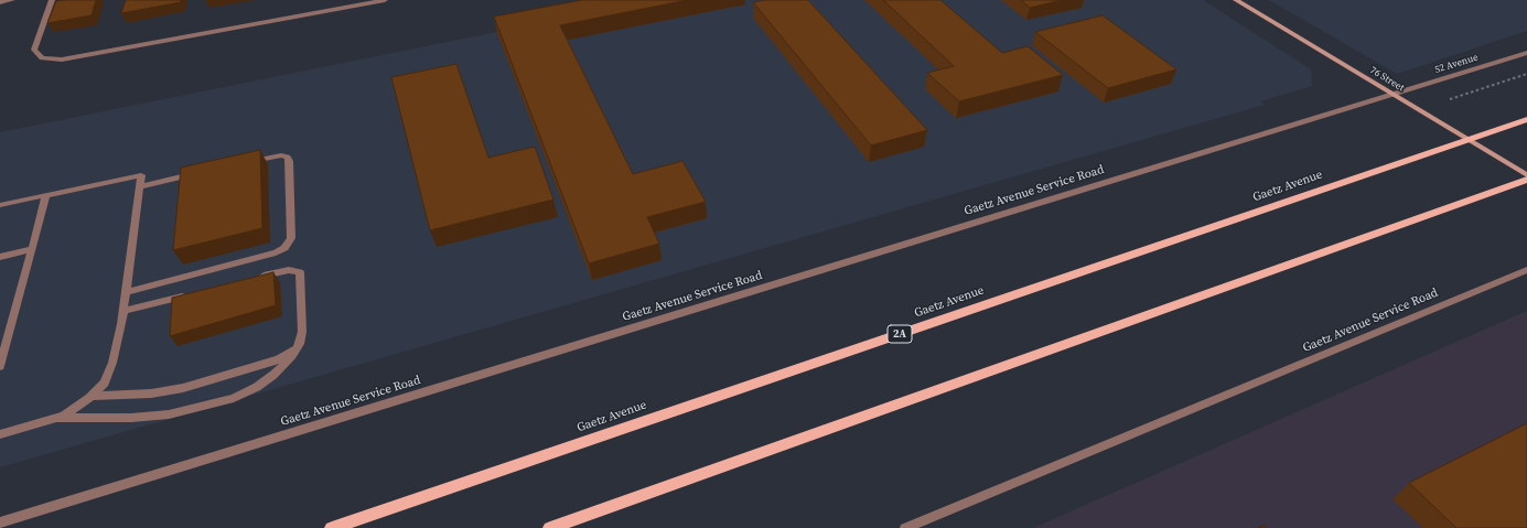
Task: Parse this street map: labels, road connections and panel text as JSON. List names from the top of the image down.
{
  "streets": {
    "main road": ["Gaetz Avenue", "2A"],
    "street": ["52 Avenue", "76 Street", "Gaetz Avenue Service Road"]
  },
  "crossings": [
    ["52 Avenue", "76 Street"],
    ["52 Avenue", "Gaetz Avenue Service Road"],
    ["76 Street", "Gaetz Avenue"],
    ["76 Street", "Gaetz Avenue Service Road"]
  ]
}
